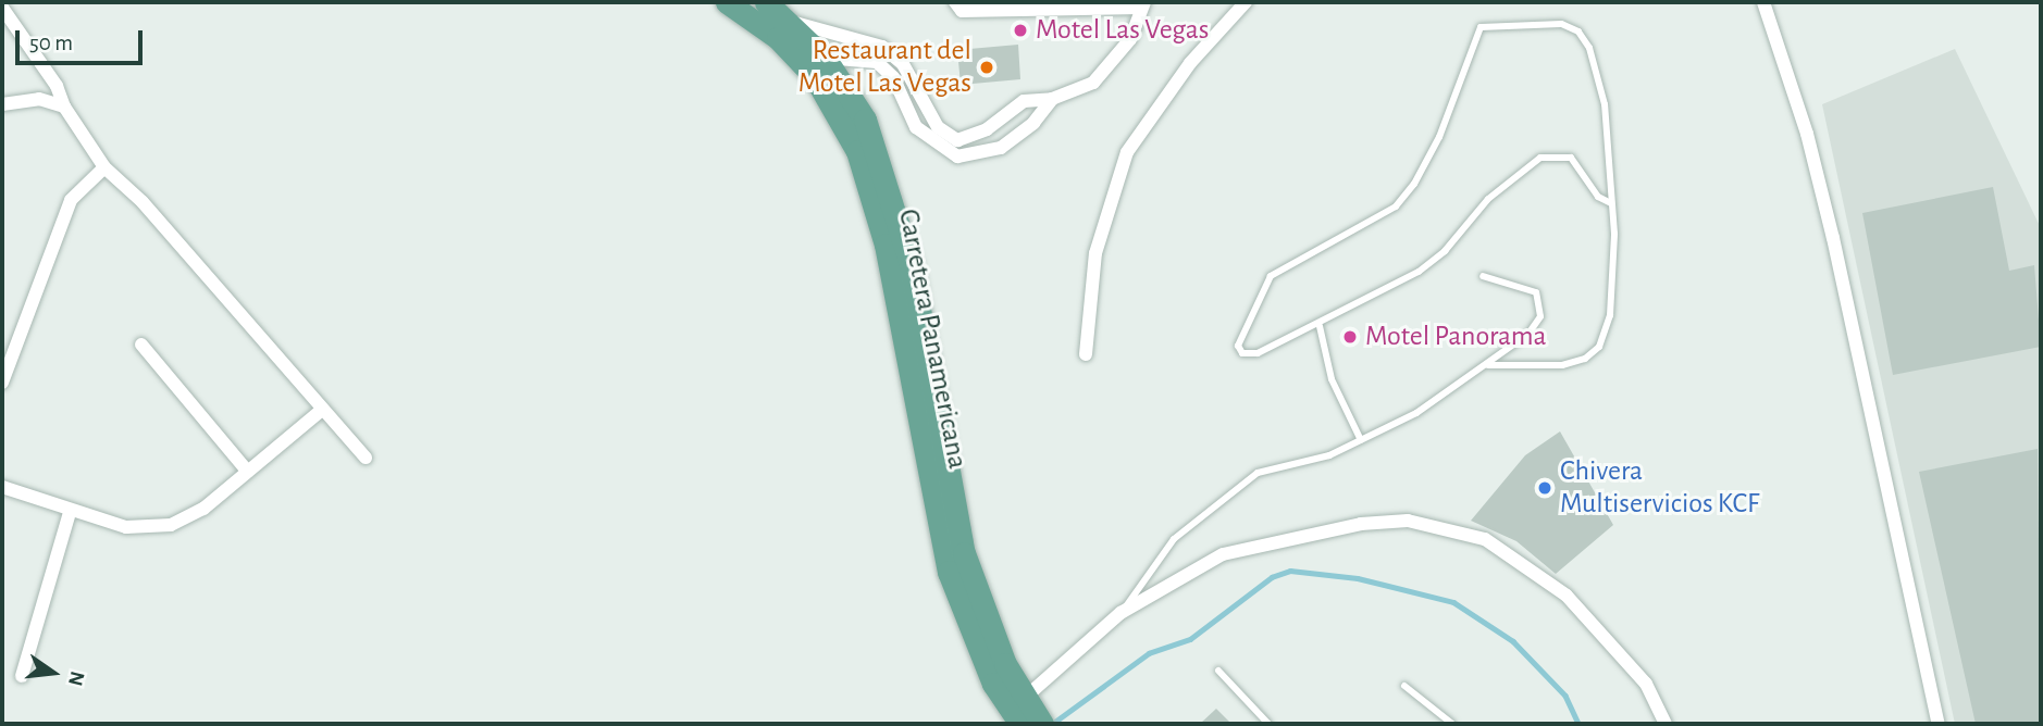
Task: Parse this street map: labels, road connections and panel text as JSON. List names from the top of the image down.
{
  "streets": {
    "main road": ["Carretera Panamericana"]
  },
  "places": [
    "Motel Las Vegas",
    "Restaurant del Motel Las Vegas",
    "Motel Panorama",
    "Chivera Multiservicios KCF"
  ],
  "scale_bar": "50 m",
  "north": "right"
}
